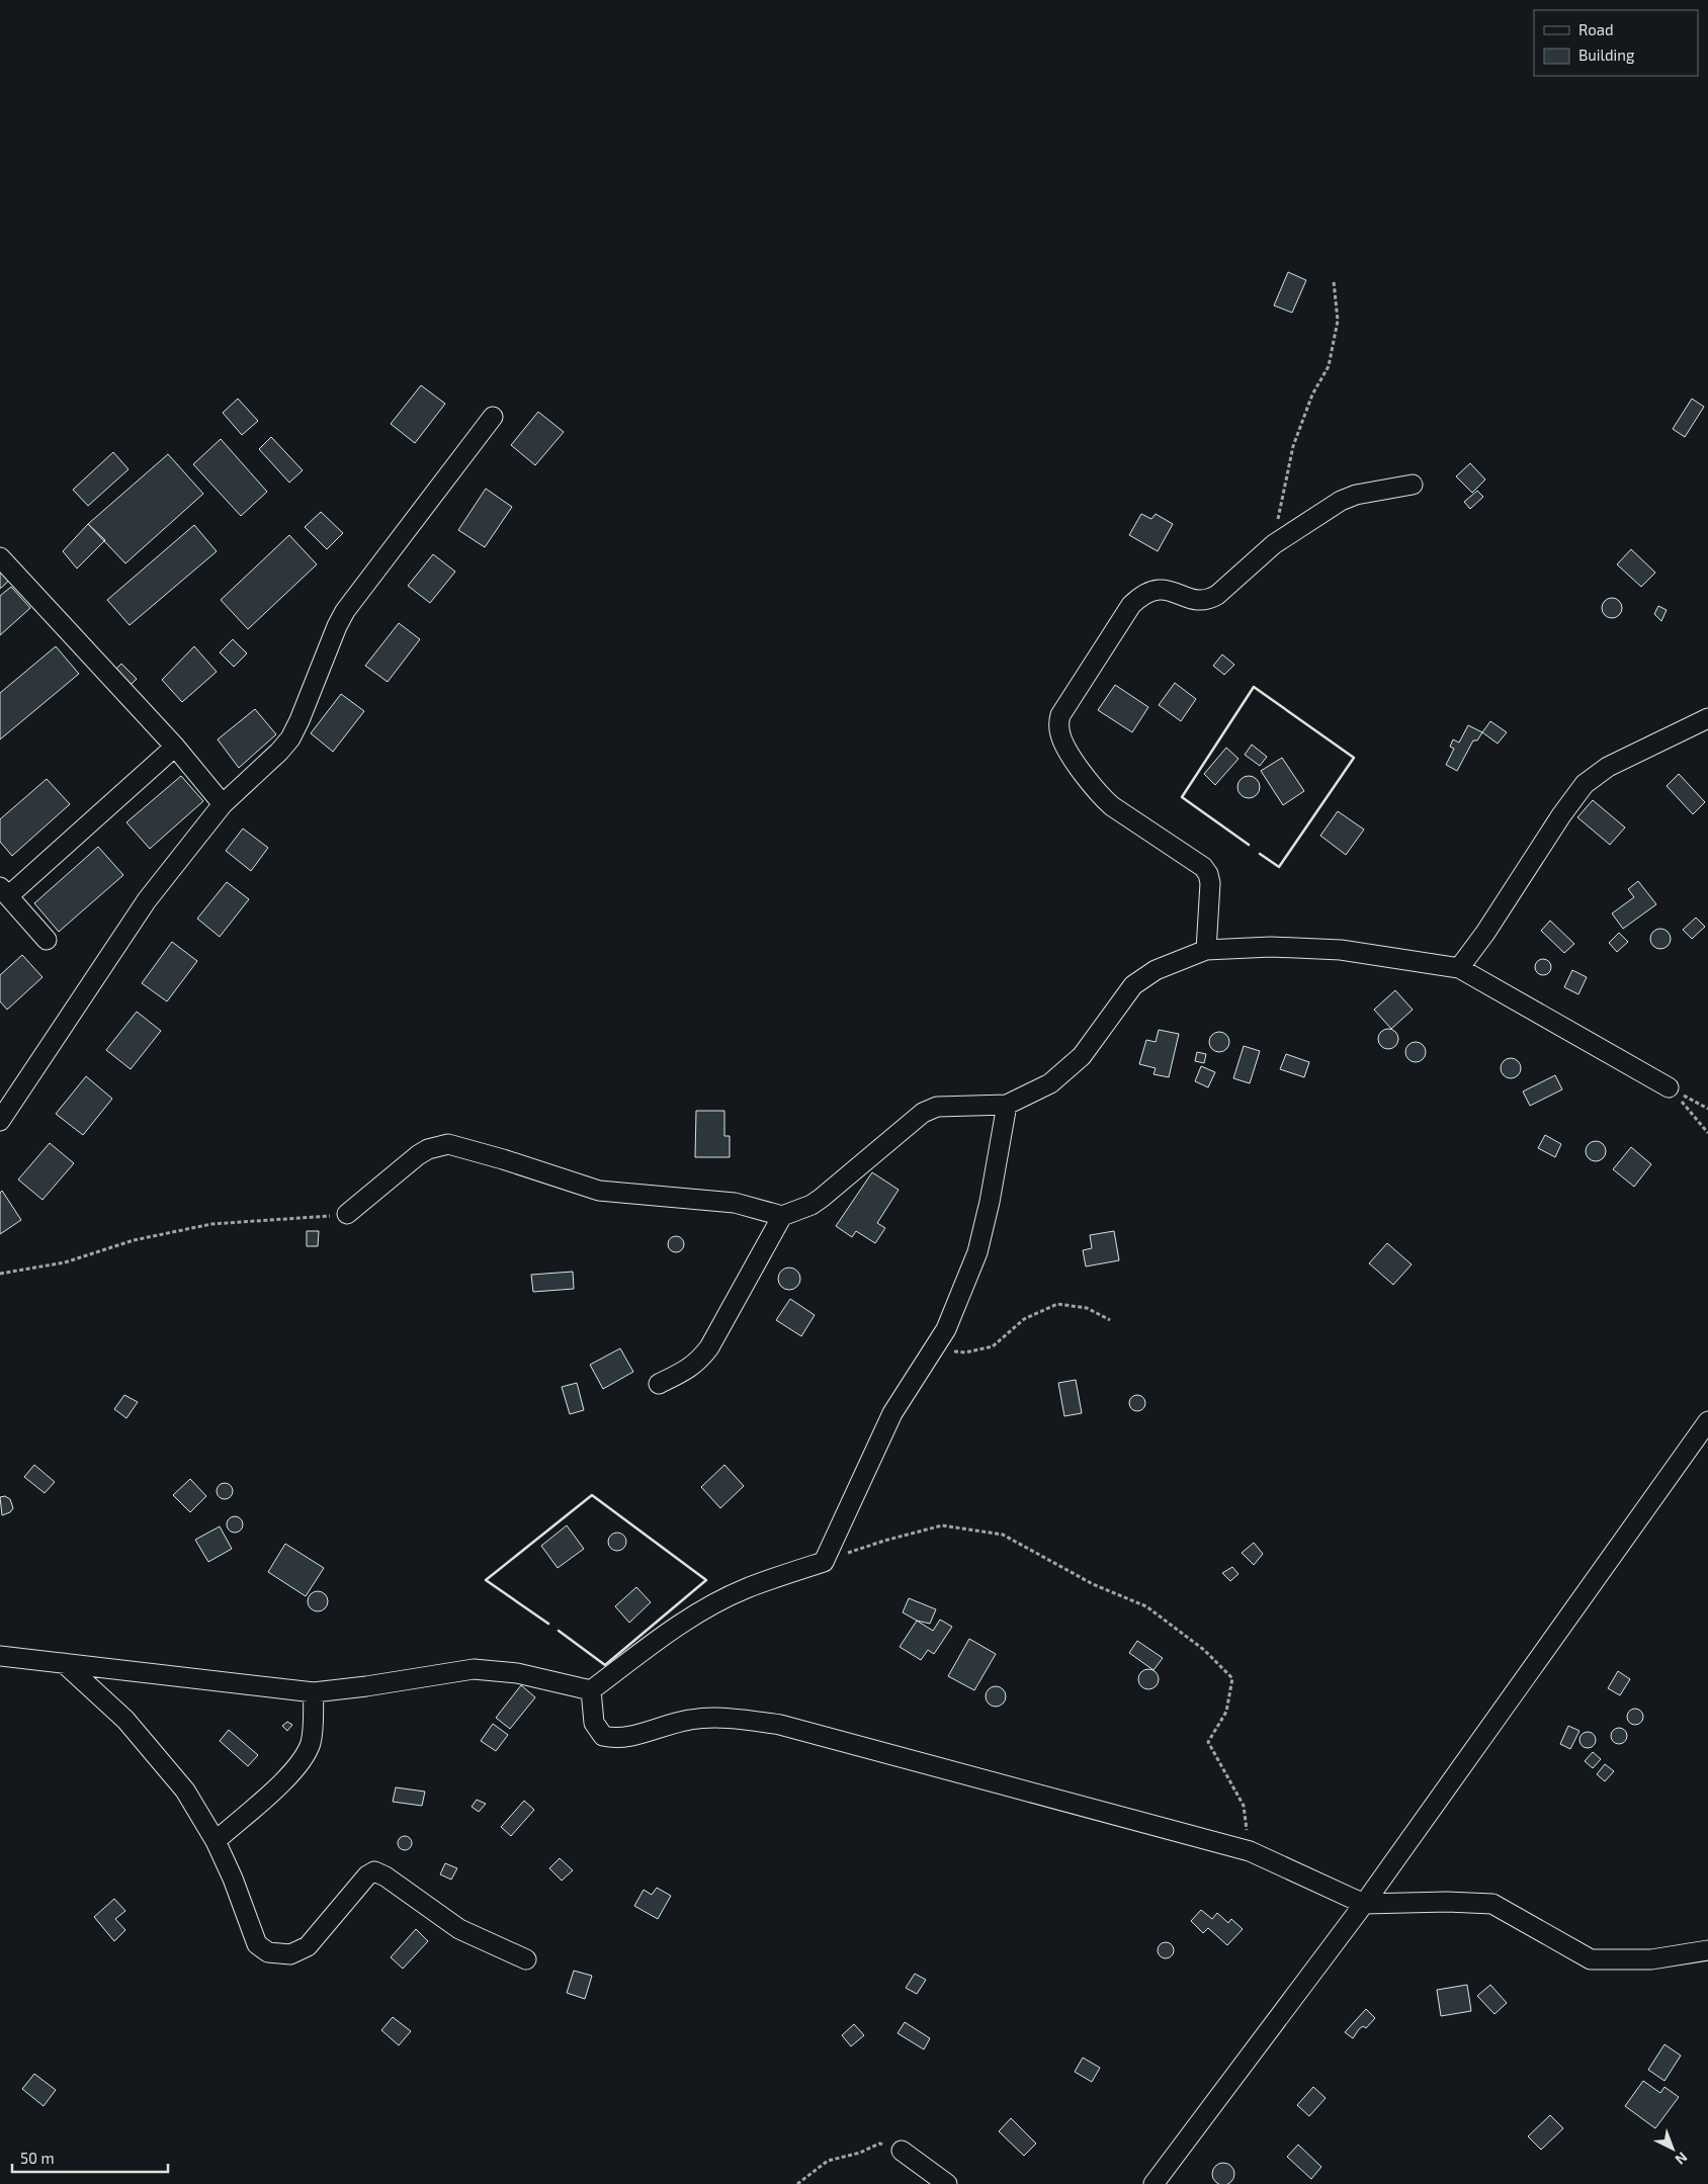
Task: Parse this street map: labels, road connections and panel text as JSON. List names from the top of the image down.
{
  "legend": ["Road", "Building"],
  "scale_bar": "50 m",
  "north": "bottom right"
}
